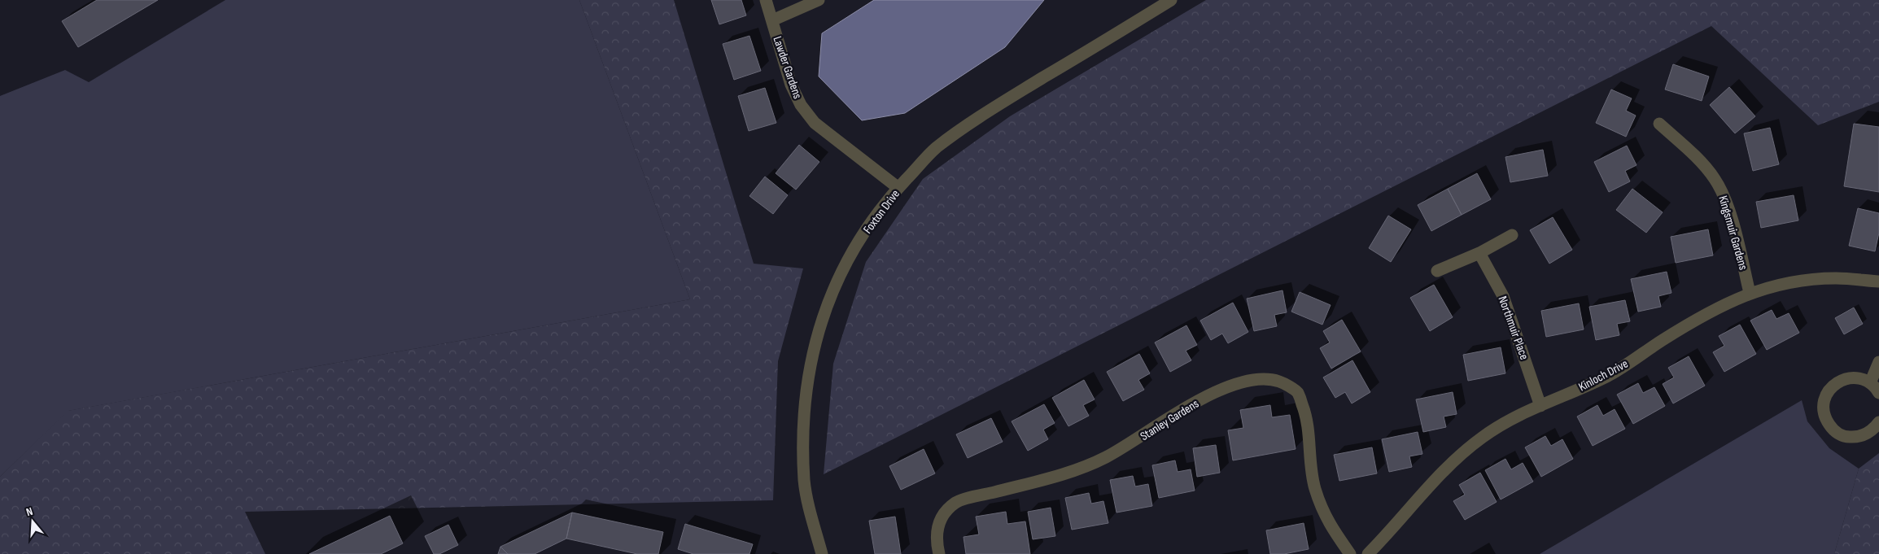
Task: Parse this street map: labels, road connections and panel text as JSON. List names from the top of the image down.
{
  "streets": {
    "street": [
      "Lawder Gardens",
      "Foxton Drive",
      "Kingsmuir Gardens",
      "Northmuir Place",
      "Kinloch Drive",
      "Stanley Gardens"
    ]
  },
  "crossings": [
    ["Lawder Gardens", "Foxton Drive"],
    ["Kingsmuir Gardens", "Kinloch Drive"],
    ["Northmuir Place", "Kinloch Drive"]
  ],
  "north": "top"
}
